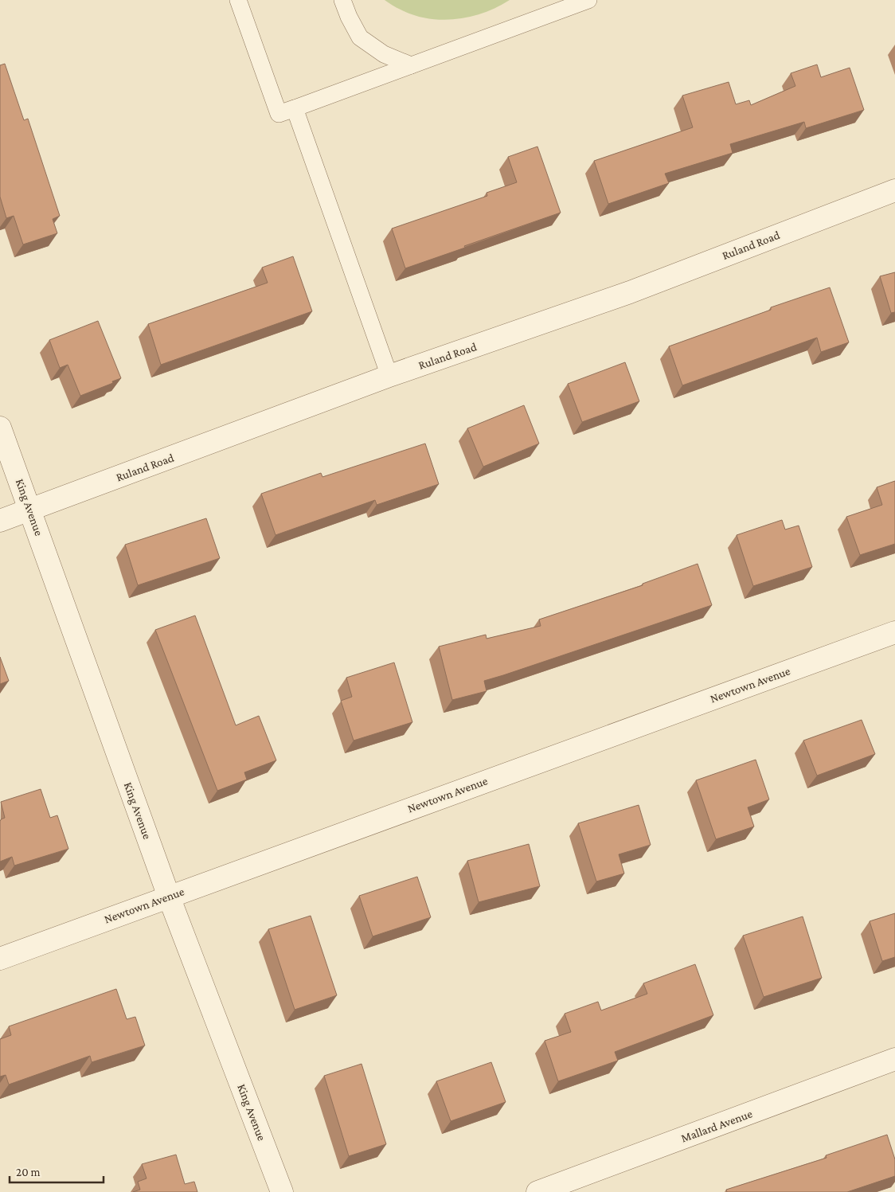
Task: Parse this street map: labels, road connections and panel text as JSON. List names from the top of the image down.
{
  "streets": {
    "street": [
      "Ruland Road",
      "King Avenue",
      "Newtown Avenue",
      "Mallard Avenue"
    ]
  },
  "crossings": [
    ["Ruland Road", "King Avenue"],
    ["King Avenue", "Newtown Avenue"]
  ],
  "scale_bar": "20 m"
}
